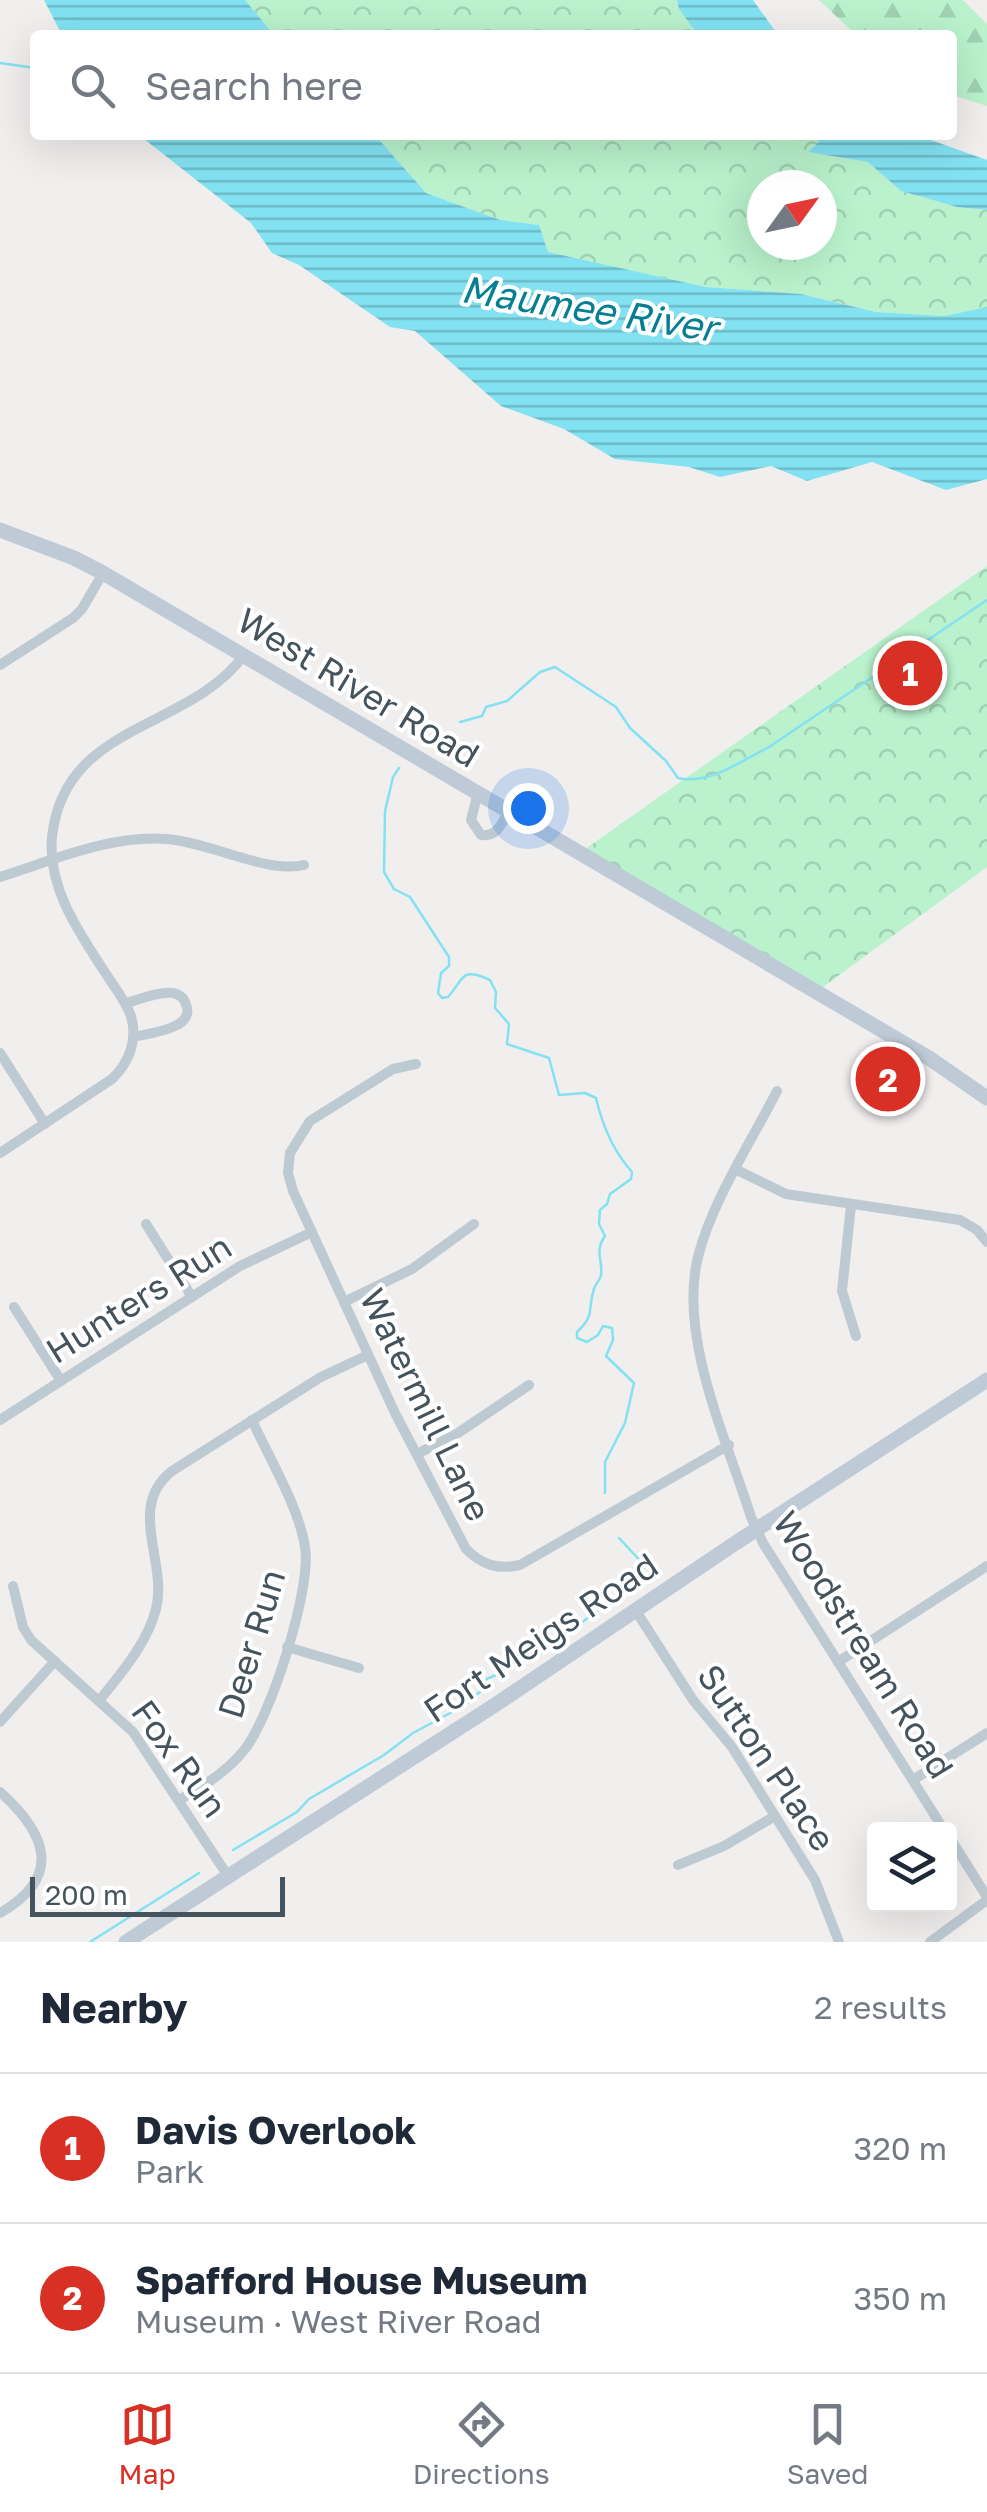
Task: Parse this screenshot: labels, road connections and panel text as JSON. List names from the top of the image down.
{
  "streets": {
    "main road": ["West River Road", "Fort Meigs Road"],
    "street": [
      "Hunters Run",
      "Watermill Lane",
      "Deer Run",
      "Woodstream Road",
      "Sutton Place",
      "Fox Run"
    ]
  },
  "crossings": [
    ["Hunters Run", "Watermill Lane"],
    ["Watermill Lane", "Woodstream Road"],
    ["Fort Meigs Road", "Woodstream Road"],
    ["Fort Meigs Road", "Sutton Place"],
    ["Fort Meigs Road", "Fox Run"],
    ["Deer Run", "Fox Run"]
  ],
  "water": ["Maumee River"],
  "scale_bar": "200 m",
  "north": "top right",
  "page": {
    "search": "Search here",
    "pins": ["1", "2"],
    "scale": "200 m",
    "heading": ["Nearby", "2 results"],
    "list": [
      {
        "mark": "1",
        "name": "Davis Overlook",
        "note": "Park",
        "value": "320 m"
      },
      {
        "mark": "2",
        "name": "Spafford House Museum",
        "note": "Museum · West River Road",
        "value": "350 m"
      }
    ],
    "nav": ["Map", "Directions", "Saved"]
  }
}
